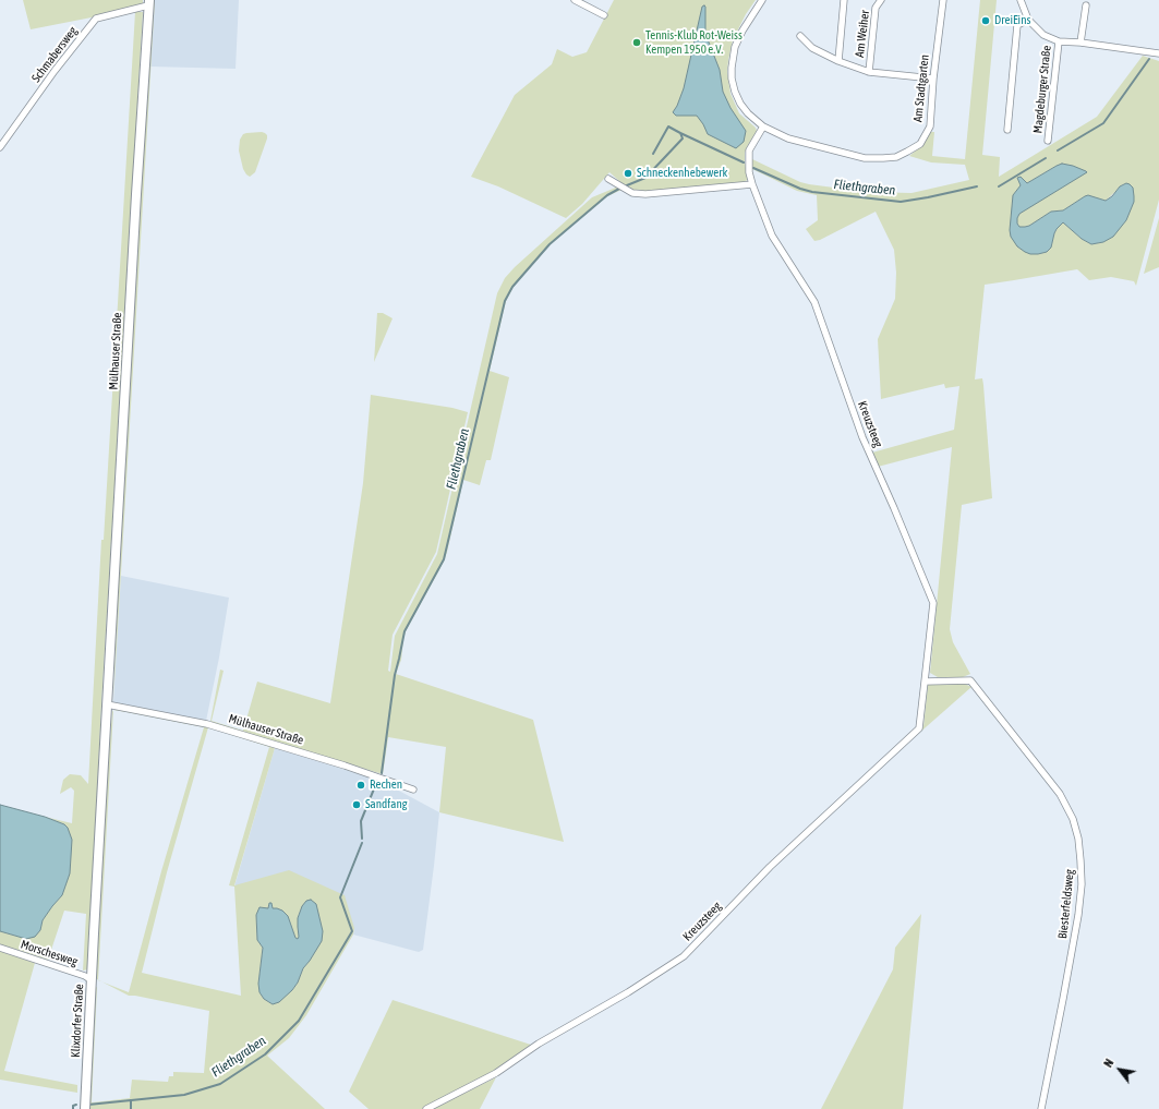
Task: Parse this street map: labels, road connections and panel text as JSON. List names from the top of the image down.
{
  "streets": {
    "street": [
      "Am Weiher",
      "Schmabersweg",
      "Am Stadtgarten",
      "Magdeburger Straße",
      "Mülhauser Straße",
      "Kreuzsteeg",
      "Biesterfeldsweg",
      "Morschesweg",
      "Klixdorfer Straße"
    ]
  },
  "crossings": [
    ["Am Weiher", "Am Stadtgarten"],
    ["Schmabersweg", "Mülhauser Straße"],
    ["Am Stadtgarten", "Kreuzsteeg"],
    ["Mülhauser Straße", "Klixdorfer Straße"],
    ["Kreuzsteeg", "Biesterfeldsweg"],
    ["Morschesweg", "Klixdorfer Straße"]
  ],
  "water": ["Fliethgraben"],
  "places": [
    "DreiEins",
    "Tennis-Klub Rot-Weiss Kempen 1950 e.V.",
    "Schneckenhebewerk",
    "Rechen",
    "Sandfang"
  ],
  "north": "top left"
}
